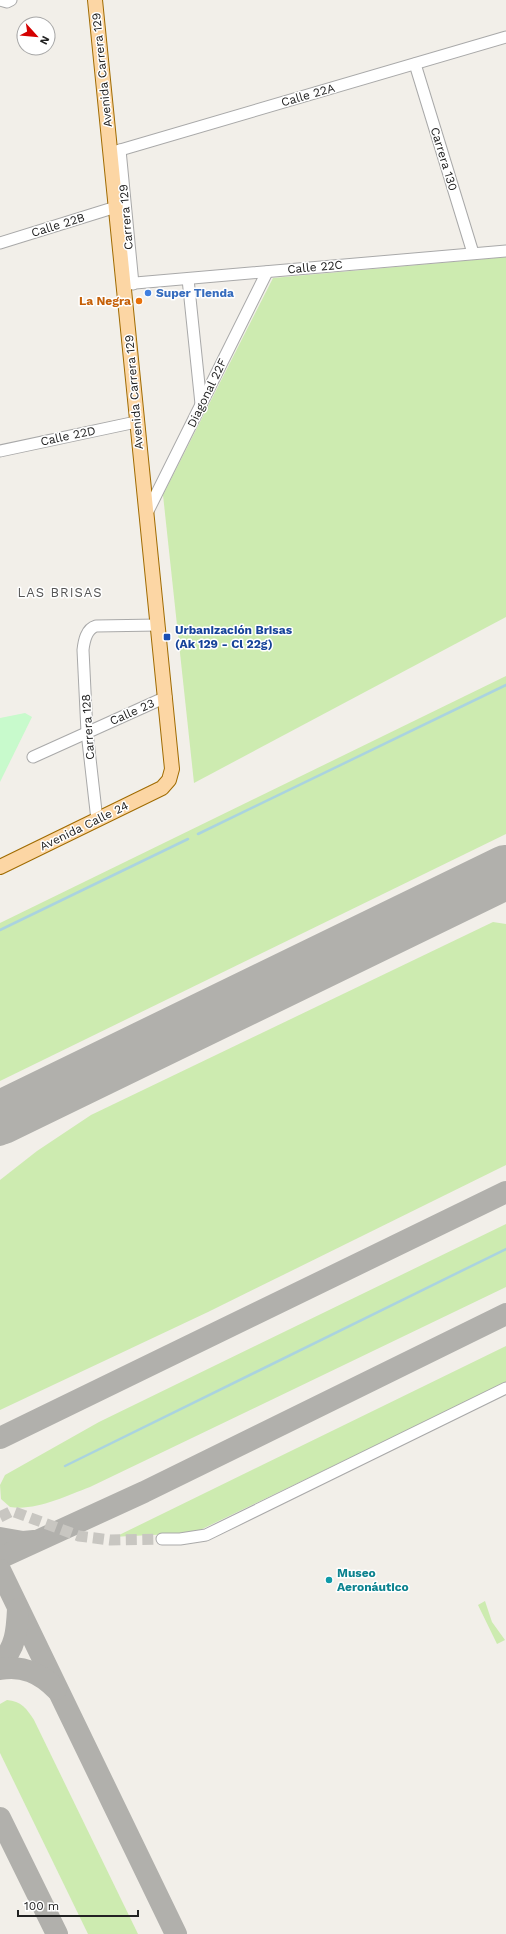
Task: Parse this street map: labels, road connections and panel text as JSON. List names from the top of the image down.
{
  "streets": {
    "main road": ["Avenida Carrera 129", "Avenida Calle 24"],
    "street": [
      "Calle 22A",
      "Carrera 130",
      "Carrera 129",
      "Calle 22B",
      "Calle 22C",
      "Diagonal 22F",
      "Calle 22D",
      "Calle 23",
      "Carrera 128"
    ]
  },
  "crossings": [
    ["Avenida Carrera 129", "Calle 22A"],
    ["Avenida Carrera 129", "Carrera 129"],
    ["Avenida Carrera 129", "Calle 22B"],
    ["Avenida Carrera 129", "Calle 22C"],
    ["Avenida Carrera 129", "Diagonal 22F"],
    ["Avenida Carrera 129", "Calle 22D"],
    ["Avenida Carrera 129", "Calle 23"],
    ["Avenida Carrera 129", "Carrera 128"],
    ["Avenida Carrera 129", "Avenida Calle 24"],
    ["Calle 22A", "Carrera 130"],
    ["Calle 22A", "Carrera 129"],
    ["Carrera 130", "Calle 22C"],
    ["Carrera 129", "Calle 22C"],
    ["Calle 22C", "Diagonal 22F"],
    ["Calle 23", "Carrera 128"],
    ["Carrera 128", "Avenida Calle 24"]
  ],
  "districts": ["LAS BRISAS"],
  "places": {
    "other": ["Super Tienda", "La Negra", "Museo Aeronáutico"],
    "transit": ["Urbanización Brisas (Ak 129 - Cl 22g)"]
  },
  "scale_bar": "100 m",
  "north": "bottom right"
}
